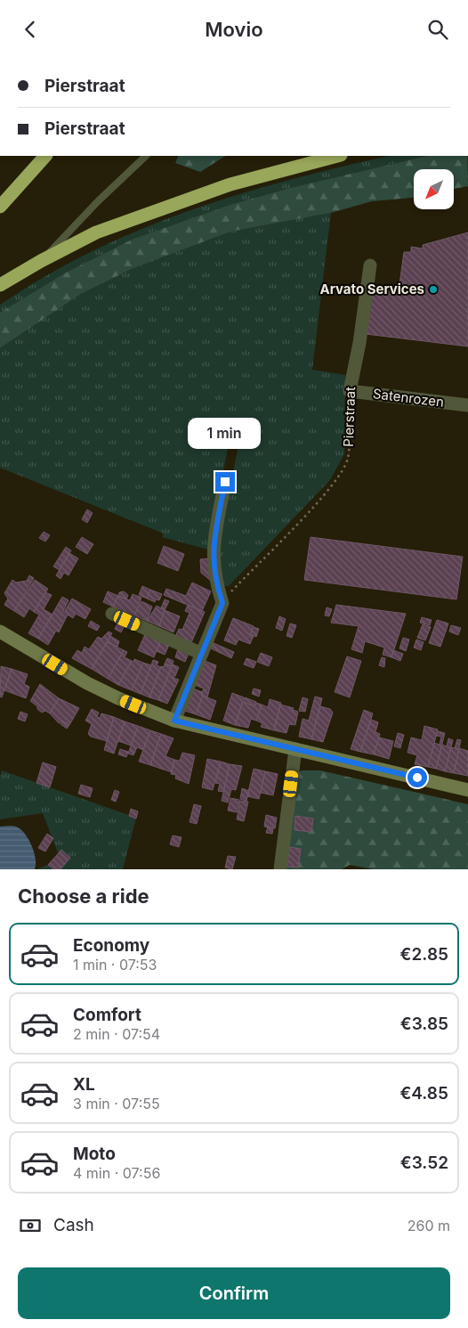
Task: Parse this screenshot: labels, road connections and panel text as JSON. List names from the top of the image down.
{
  "streets": {
    "street": ["Satenrozen", "Pierstraat"]
  },
  "crossings": [
    ["Satenrozen", "Pierstraat"]
  ],
  "places": ["Arvato Services"],
  "north": "bottom left",
  "page": {
    "header": "Movio",
    "banner": ["Pierstraat", "Pierstraat"],
    "bubble": "1 min",
    "heading": "Choose a ride",
    "list": [
      {
        "name": "Economy",
        "note": "1 min · 07:53",
        "value": "€2.85"
      },
      {
        "name": "Comfort",
        "note": "2 min · 07:54",
        "value": "€3.85"
      },
      {
        "name": "XL",
        "note": "3 min · 07:55",
        "value": "€4.85"
      },
      {
        "name": "Moto",
        "note": "4 min · 07:56",
        "value": "€3.52"
      }
    ],
    "pay": ["Cash", "260 m"],
    "buttons": "Confirm"
  }
}
